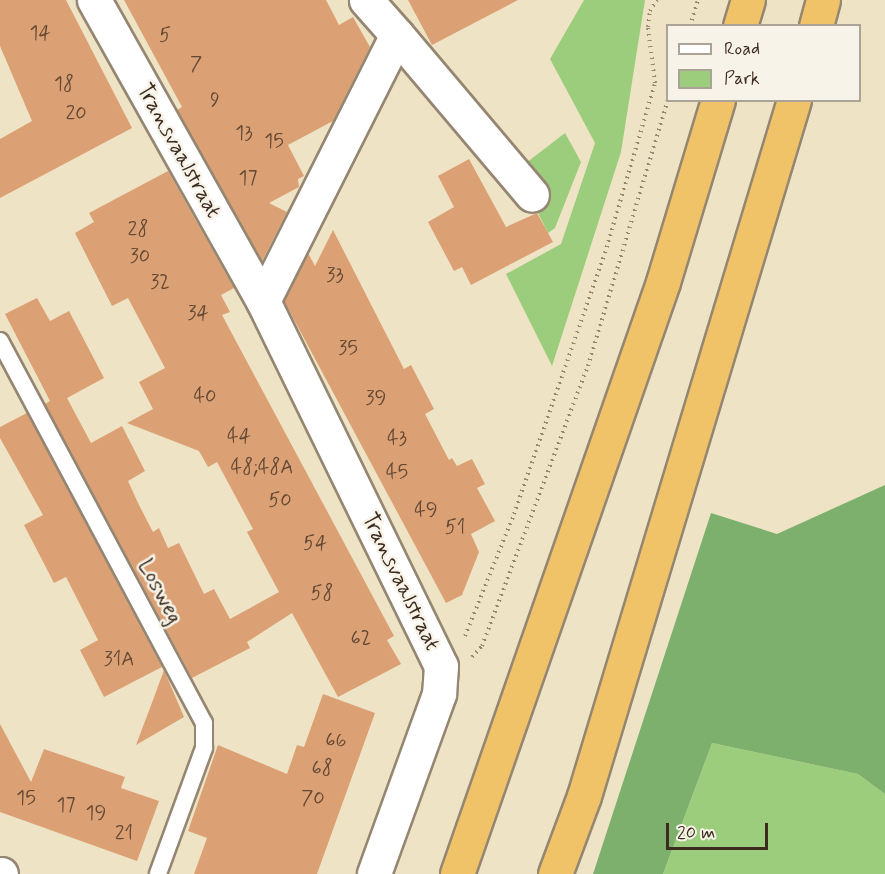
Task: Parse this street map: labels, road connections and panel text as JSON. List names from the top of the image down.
{
  "streets": {
    "street": ["Transvaalstraat"],
    "lane": ["Losweg"]
  },
  "house_numbers": [
    "14",
    "5",
    "7",
    "18",
    "9",
    "20",
    "13",
    "15",
    "17",
    "28",
    "30",
    "33",
    "32",
    "34",
    "35",
    "40",
    "39",
    "44",
    "43",
    "48;48A",
    "45",
    "50",
    "49",
    "51",
    "54",
    "58",
    "62",
    "31A",
    "66",
    "68",
    "15",
    "70",
    "17",
    "19",
    "21"
  ],
  "legend": ["Road", "Park"],
  "scale_bar": "20 m"
}
